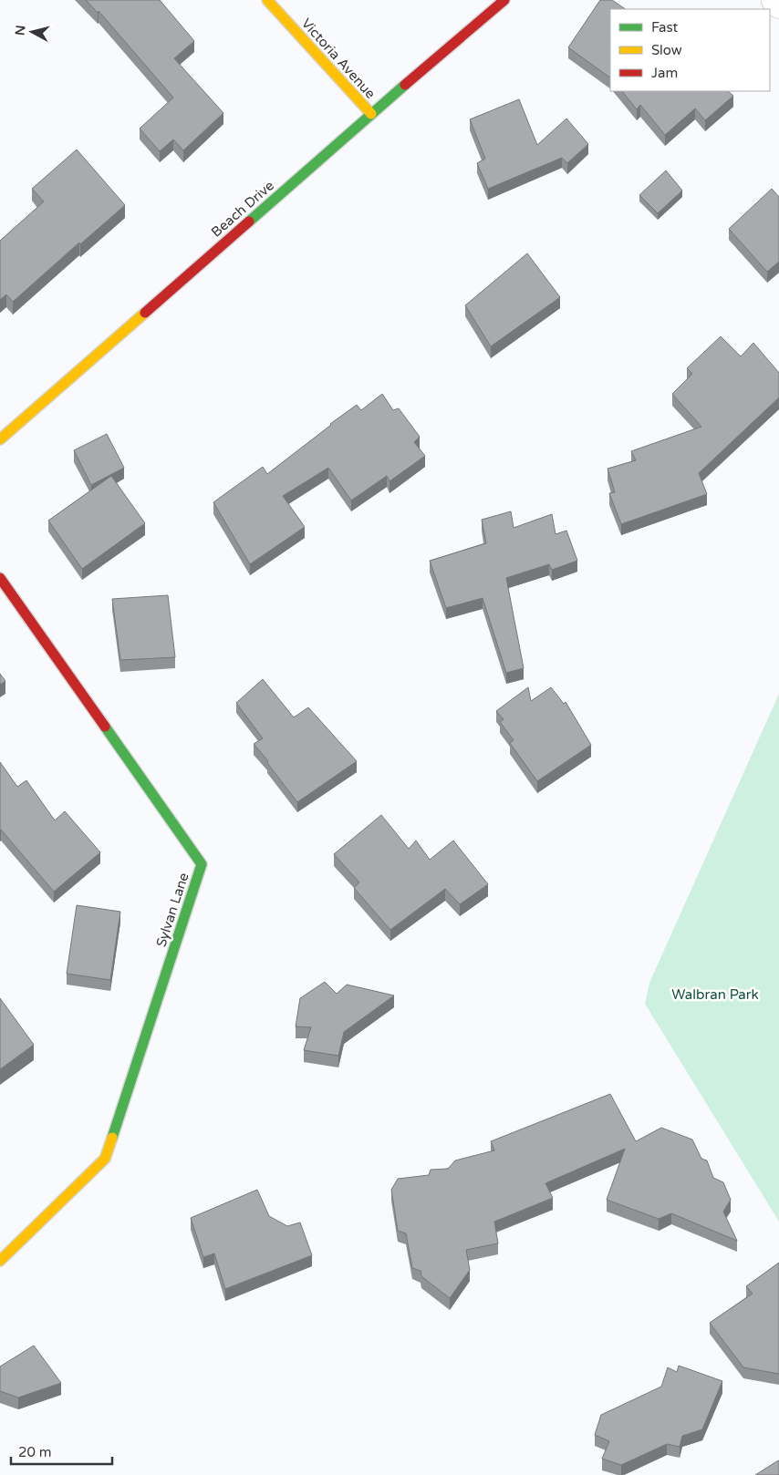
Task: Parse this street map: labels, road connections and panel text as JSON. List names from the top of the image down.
{
  "streets": {
    "street": ["Victoria Avenue", "Beach Drive", "Sylvan Lane"]
  },
  "crossings": [
    ["Victoria Avenue", "Beach Drive"]
  ],
  "parks": ["Walbran Park"],
  "legend": ["Fast", "Slow", "Jam"],
  "scale_bar": "20 m",
  "north": "left"
}
